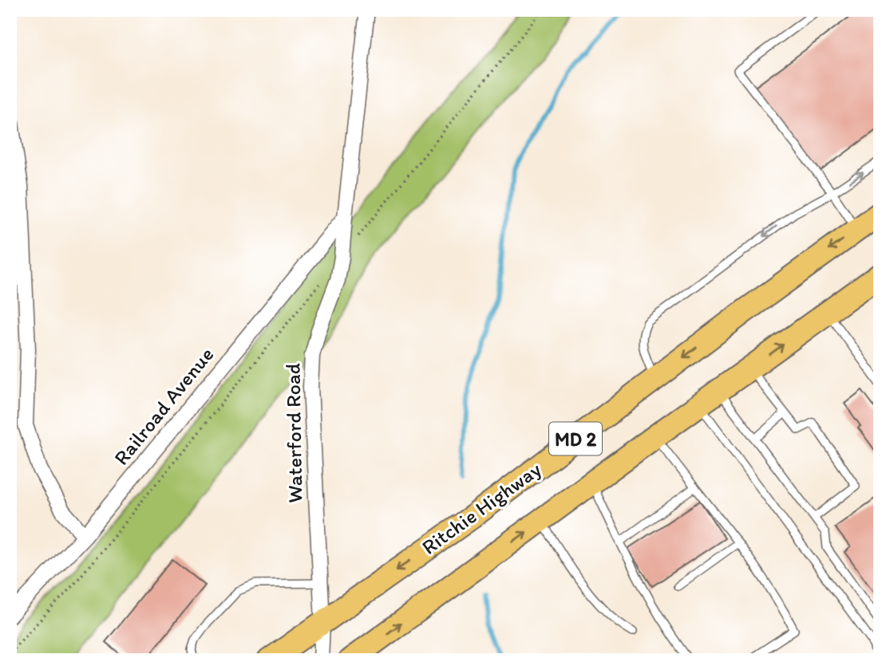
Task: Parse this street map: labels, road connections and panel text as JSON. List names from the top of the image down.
{
  "streets": {
    "main road": ["MD 2", "Ritchie Highway"],
    "street": ["Railroad Avenue", "Waterford Road"]
  },
  "crossings": [
    ["Railroad Avenue", "Waterford Road"],
    ["Waterford Road", "Ritchie Highway"]
  ]
}
